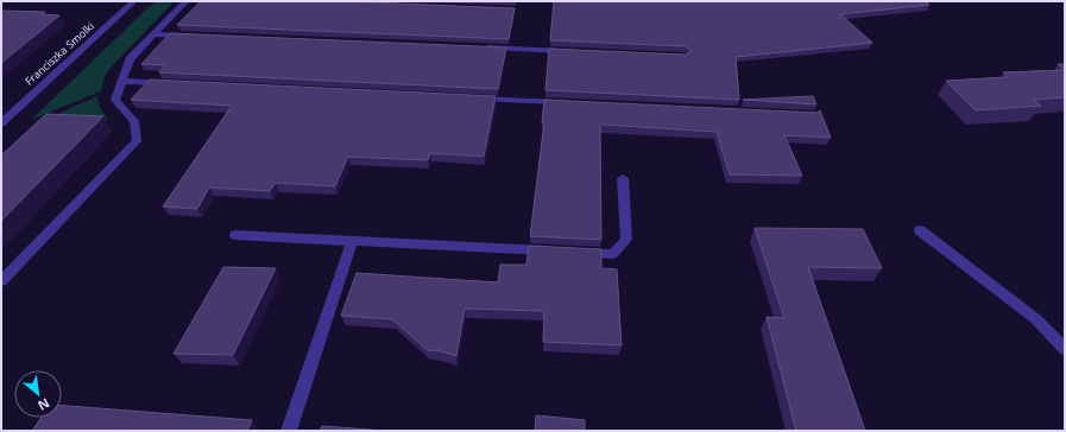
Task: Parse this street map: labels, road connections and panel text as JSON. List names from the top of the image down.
{
  "streets": {
    "street": ["Franciszka Smolki"]
  },
  "north": "bottom right"
}
